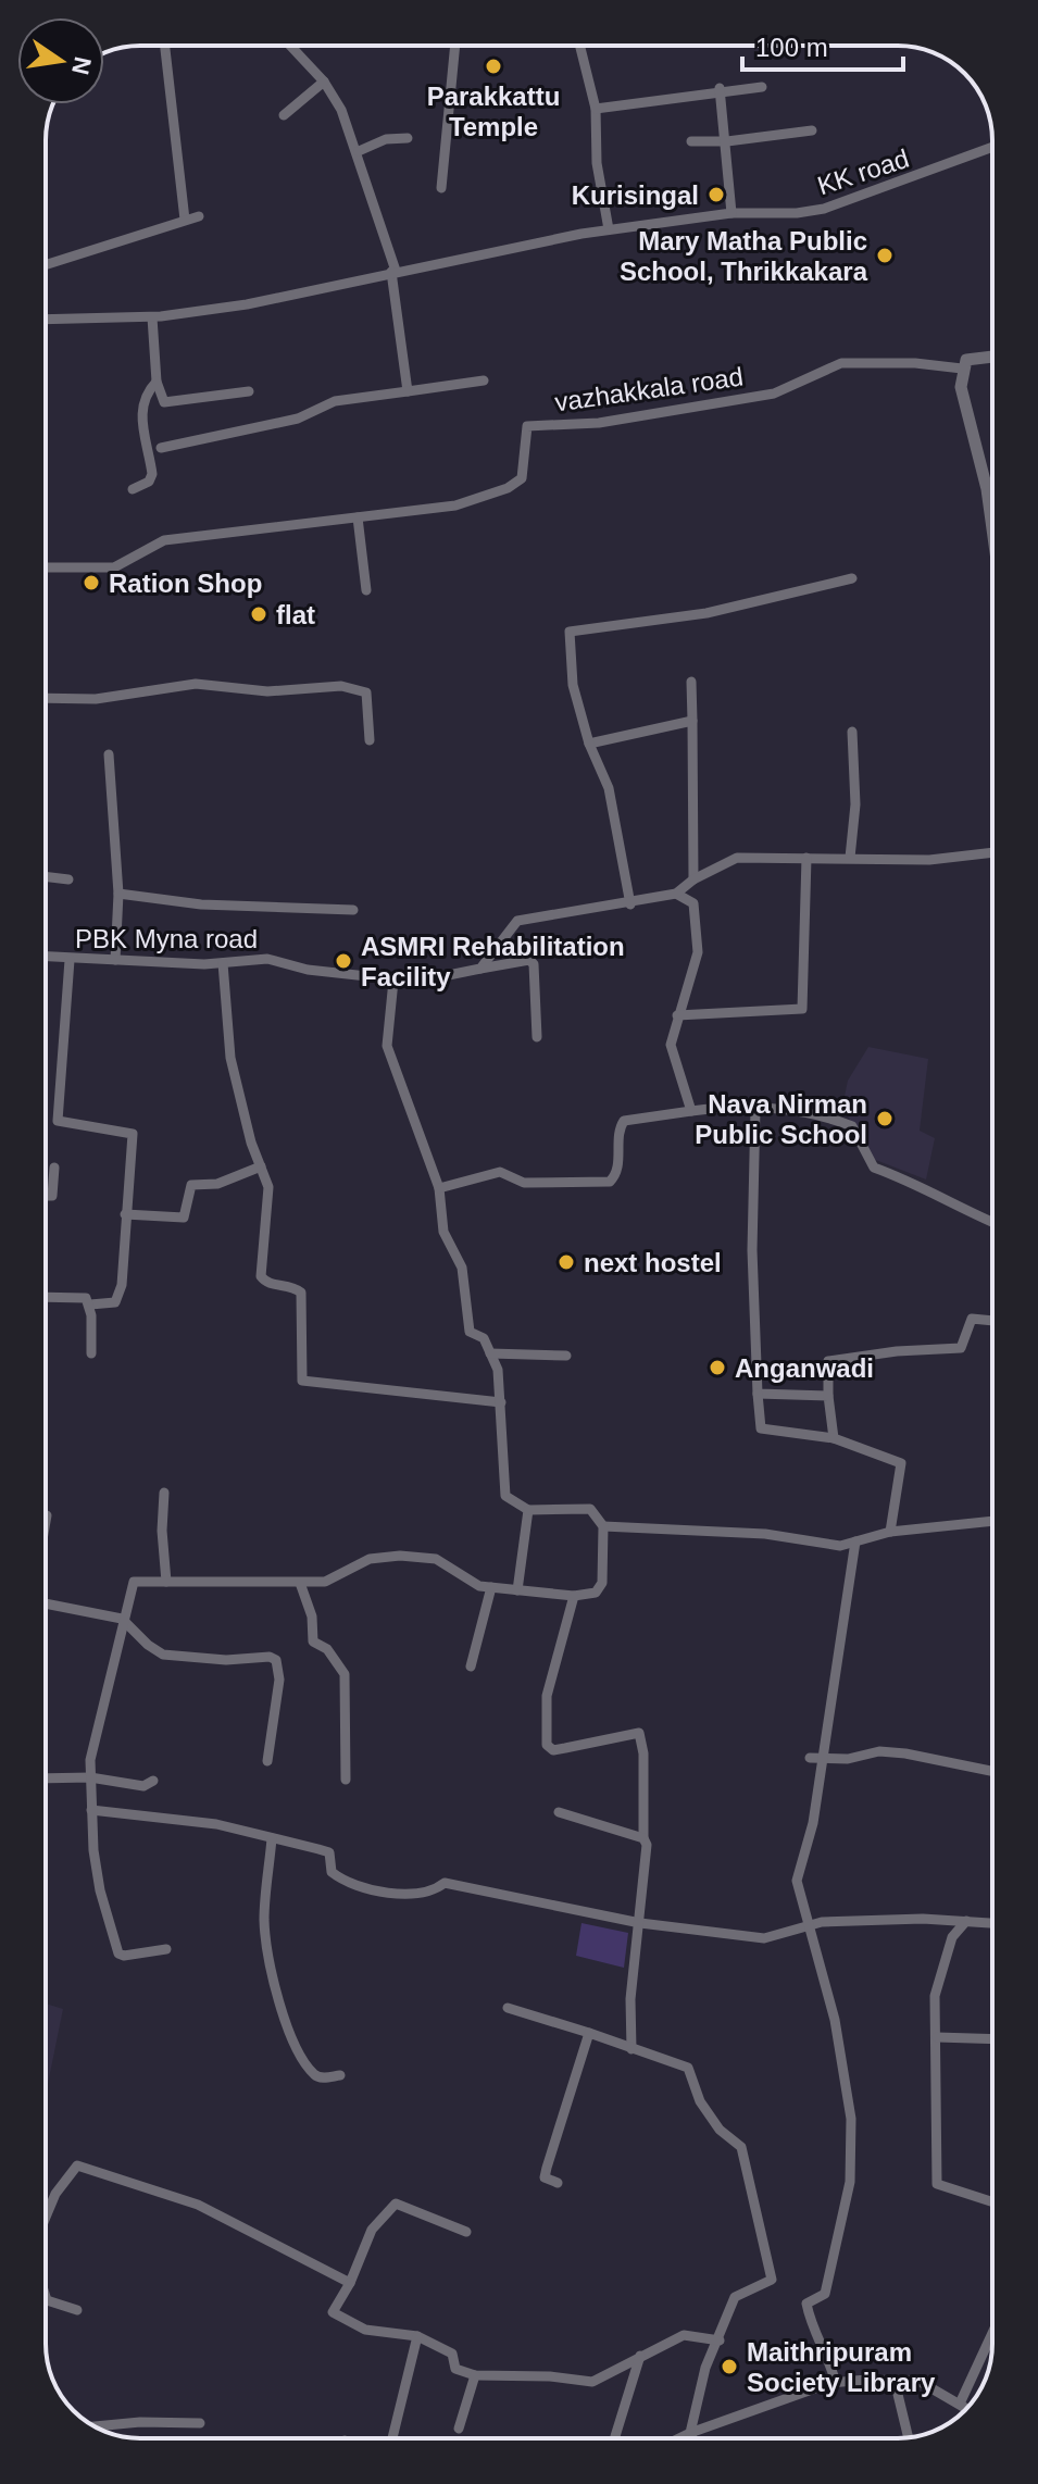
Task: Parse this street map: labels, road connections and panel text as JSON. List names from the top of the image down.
{
  "streets": {
    "street": ["KK road", "vazhakkala road", "PBK Myna road"]
  },
  "places": [
    "Parakkattu Temple",
    "Kurisingal",
    "Mary Matha Public School, Thrikkakara",
    "Ration Shop",
    "flat",
    "ASMRI Rehabilitation Facility",
    "Nava Nirman Public School",
    "next hostel",
    "Anganwadi",
    "Maithripuram Society Library"
  ],
  "scale_bar": "100 m",
  "north": "right"
}
